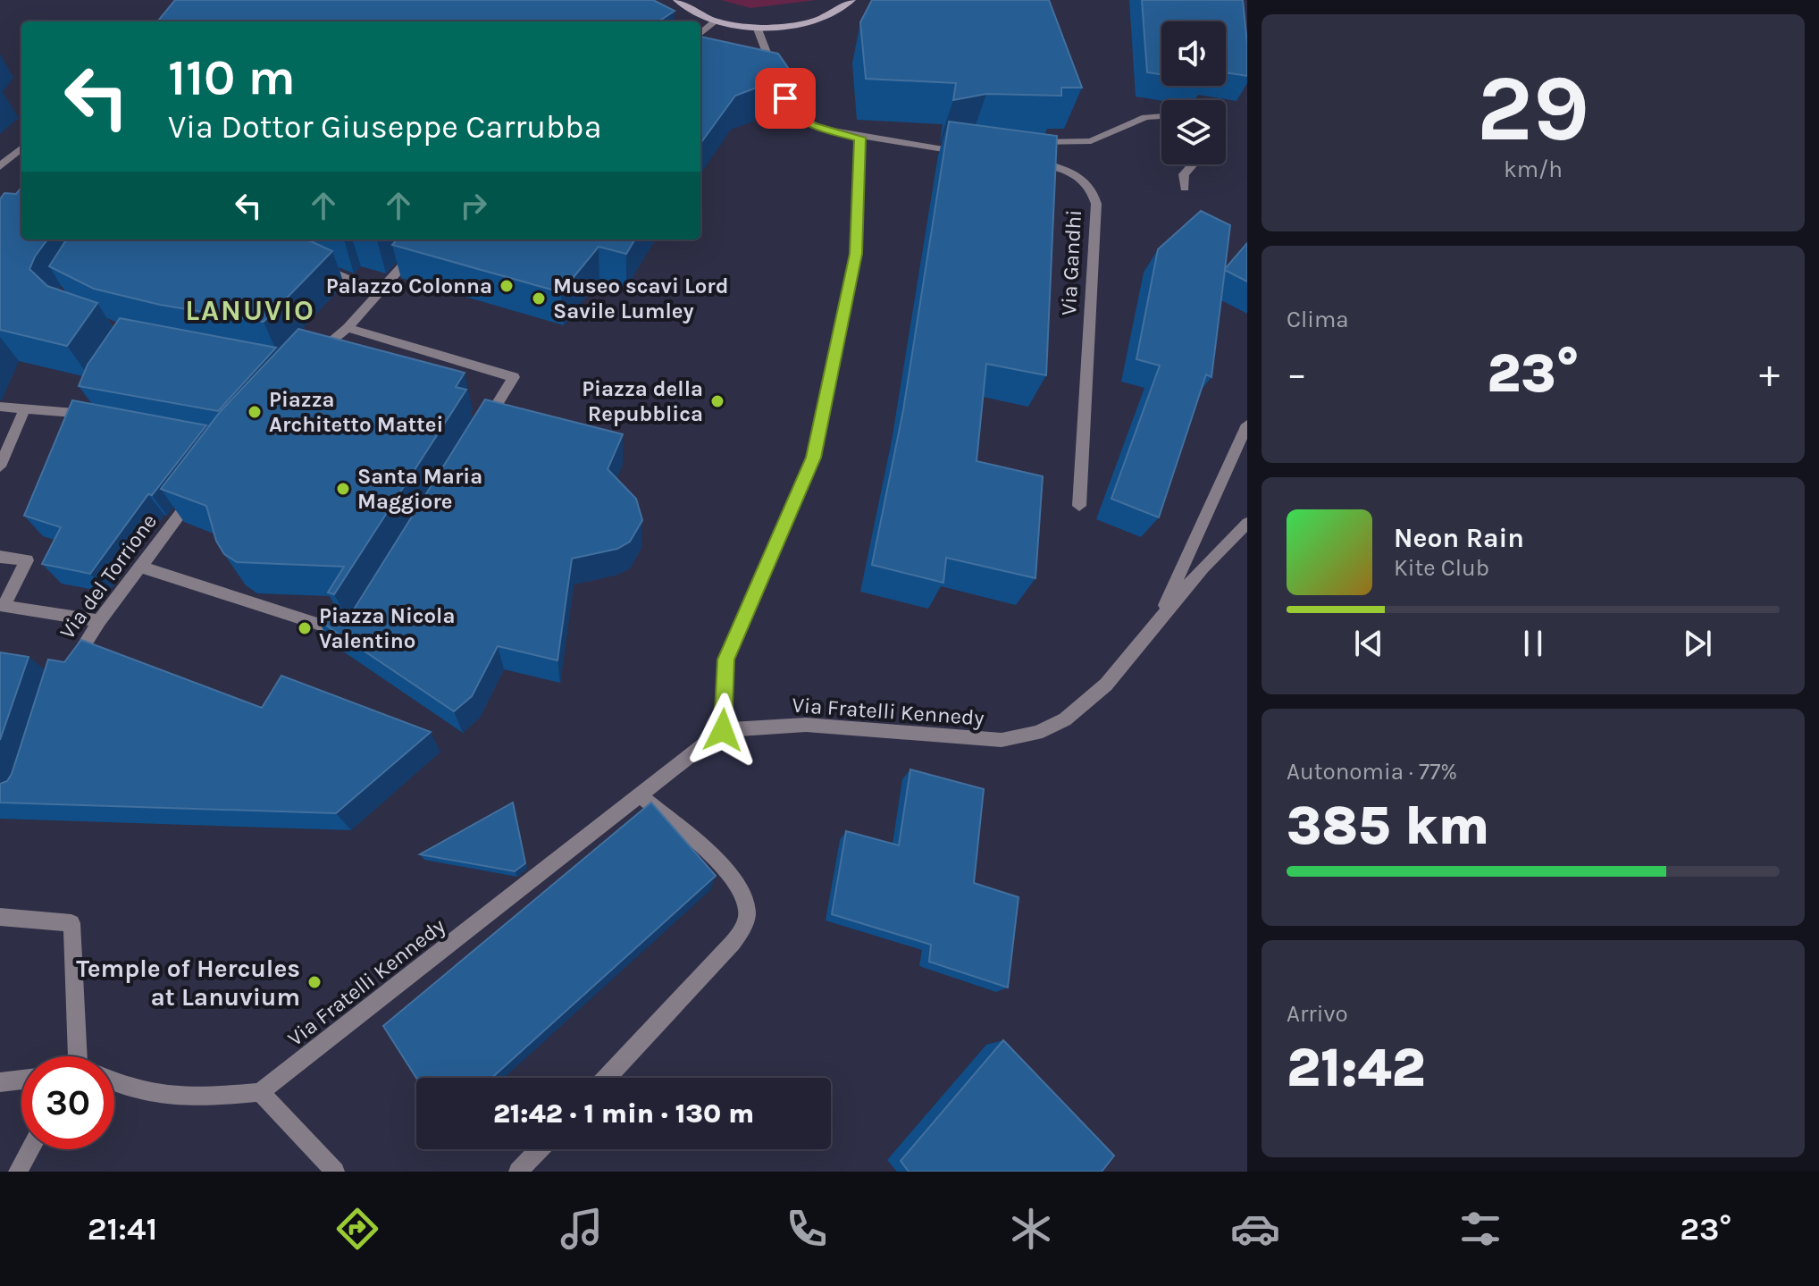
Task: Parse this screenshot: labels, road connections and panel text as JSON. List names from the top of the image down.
{
  "streets": {
    "street": ["Via Gandhi", "Via del Torrione", "Via Fratelli Kennedy"]
  },
  "districts": ["LANUVIO"],
  "places": [
    "Palazzo Colonna",
    "Museo scavi Lord Savile Lumley",
    "Piazza della Repubblica",
    "Piazza Architetto Mattei",
    "Santa Maria Maggiore",
    "Piazza Nicola Valentino",
    "Temple of Hercules at Lanuvium"
  ],
  "page": {
    "tile": [
      ["29", "km/h"],
      "Clima",
      ["Autonomia · 77%", "385 km"],
      ["Arrivo", "21:42"]
    ],
    "turn": ["110 m", "Via Dottor Giuseppe Carrubba"],
    "heat": ["−", "23°", "+"],
    "song": ["Neon Rain", "Kite Club"],
    "limit": "30",
    "trip": "21:42 · 1 min · 130 m",
    "tabs": ["21:41", "23°"]
  }
}
